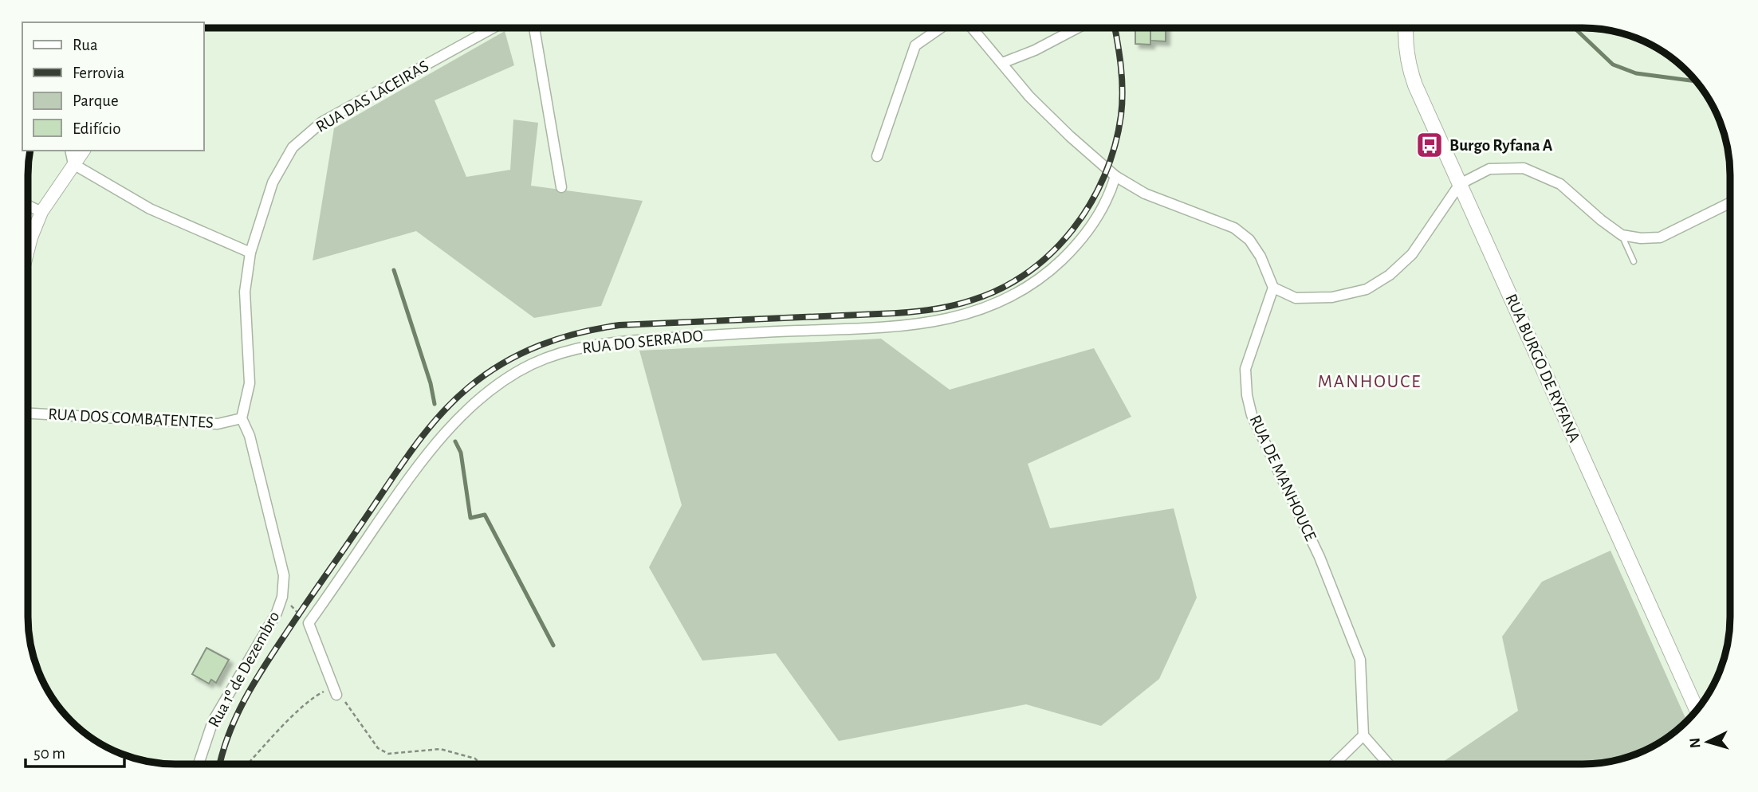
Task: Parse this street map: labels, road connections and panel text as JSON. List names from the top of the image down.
{
  "streets": {
    "main road": ["RUA BURGO DE RYFANA"],
    "street": [
      "RUA DAS LACEIRAS",
      "RUA DO SERRADO",
      "RUA DOS COMBATENTES",
      "RUA DE MANHOUCE",
      "Rua 1º de Dezembro"
    ]
  },
  "crossings": [
    ["RUA DAS LACEIRAS", "RUA DOS COMBATENTES"]
  ],
  "districts": ["MANHOUCE"],
  "places": {
    "bus stop": ["Burgo Ryfana A"]
  },
  "legend": [
    "Rua",
    "Ferrovia",
    "Parque",
    "Edifício"
  ],
  "scale_bar": "50 m",
  "north": "left"
}
